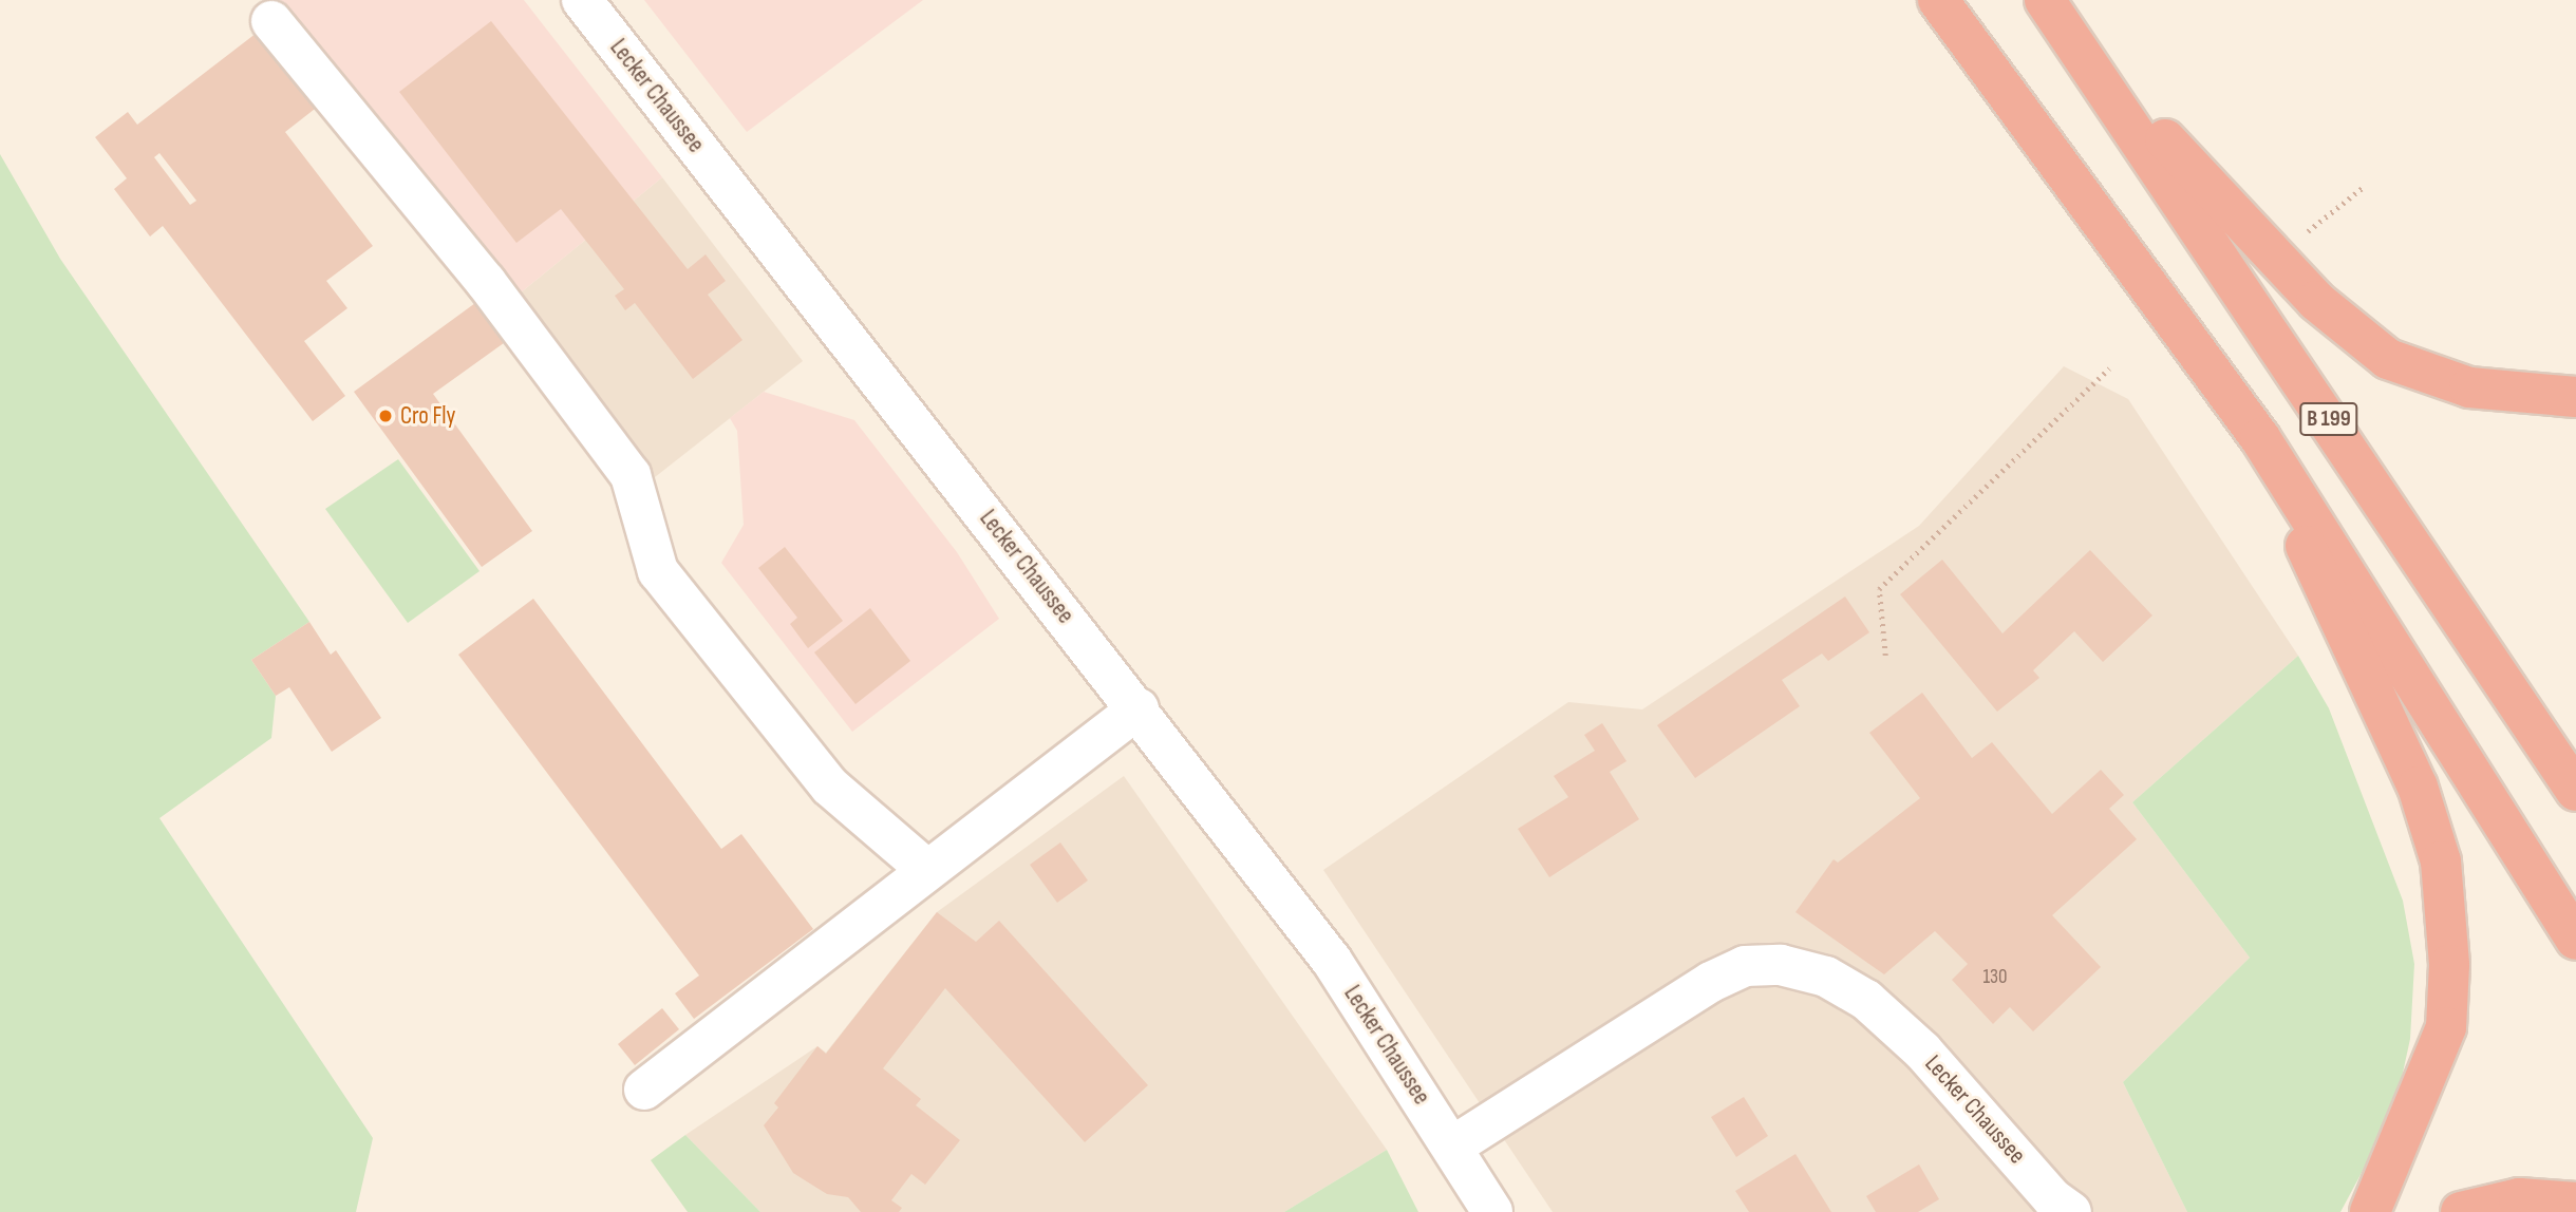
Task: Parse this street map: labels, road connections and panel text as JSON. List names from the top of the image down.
{
  "streets": {
    "highway": ["B 199"],
    "street": ["Lecker Chaussee"]
  },
  "places": ["Cro Fly"],
  "house_numbers": ["130"]
}
